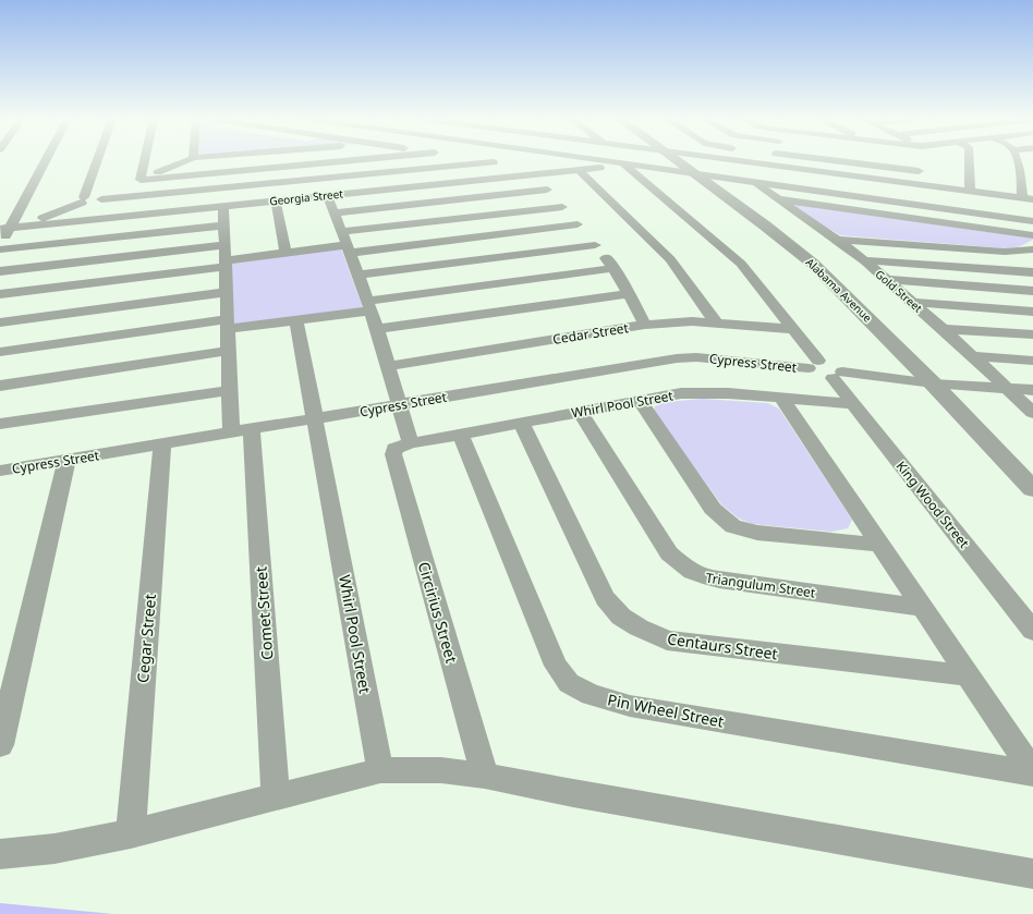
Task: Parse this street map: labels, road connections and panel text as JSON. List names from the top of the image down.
{
  "streets": {
    "street": [
      "Georgia Street",
      "Alabama Avenue",
      "Gold Street",
      "Cedar Street",
      "Cypress Street",
      "Whirl Pool Street",
      "King Wood Street",
      "Triangulum Street",
      "Circirius Street",
      "Comet Street",
      "Cegar Street",
      "Centaurs Street",
      "Pin Wheel Street"
    ]
  },
  "crossings": [
    ["Georgia Street", "Circirius Street"],
    ["Georgia Street", "Comet Street"],
    ["Cedar Street", "Circirius Street"],
    ["Cypress Street", "Whirl Pool Street"],
    ["Cypress Street", "King Wood Street"],
    ["Cypress Street", "Circirius Street"],
    ["Cypress Street", "Comet Street"],
    ["Cypress Street", "Cegar Street"],
    ["Whirl Pool Street", "King Wood Street"],
    ["Whirl Pool Street", "Triangulum Street"],
    ["Whirl Pool Street", "Circirius Street"],
    ["Whirl Pool Street", "Centaurs Street"],
    ["Whirl Pool Street", "Pin Wheel Street"]
  ]
}
